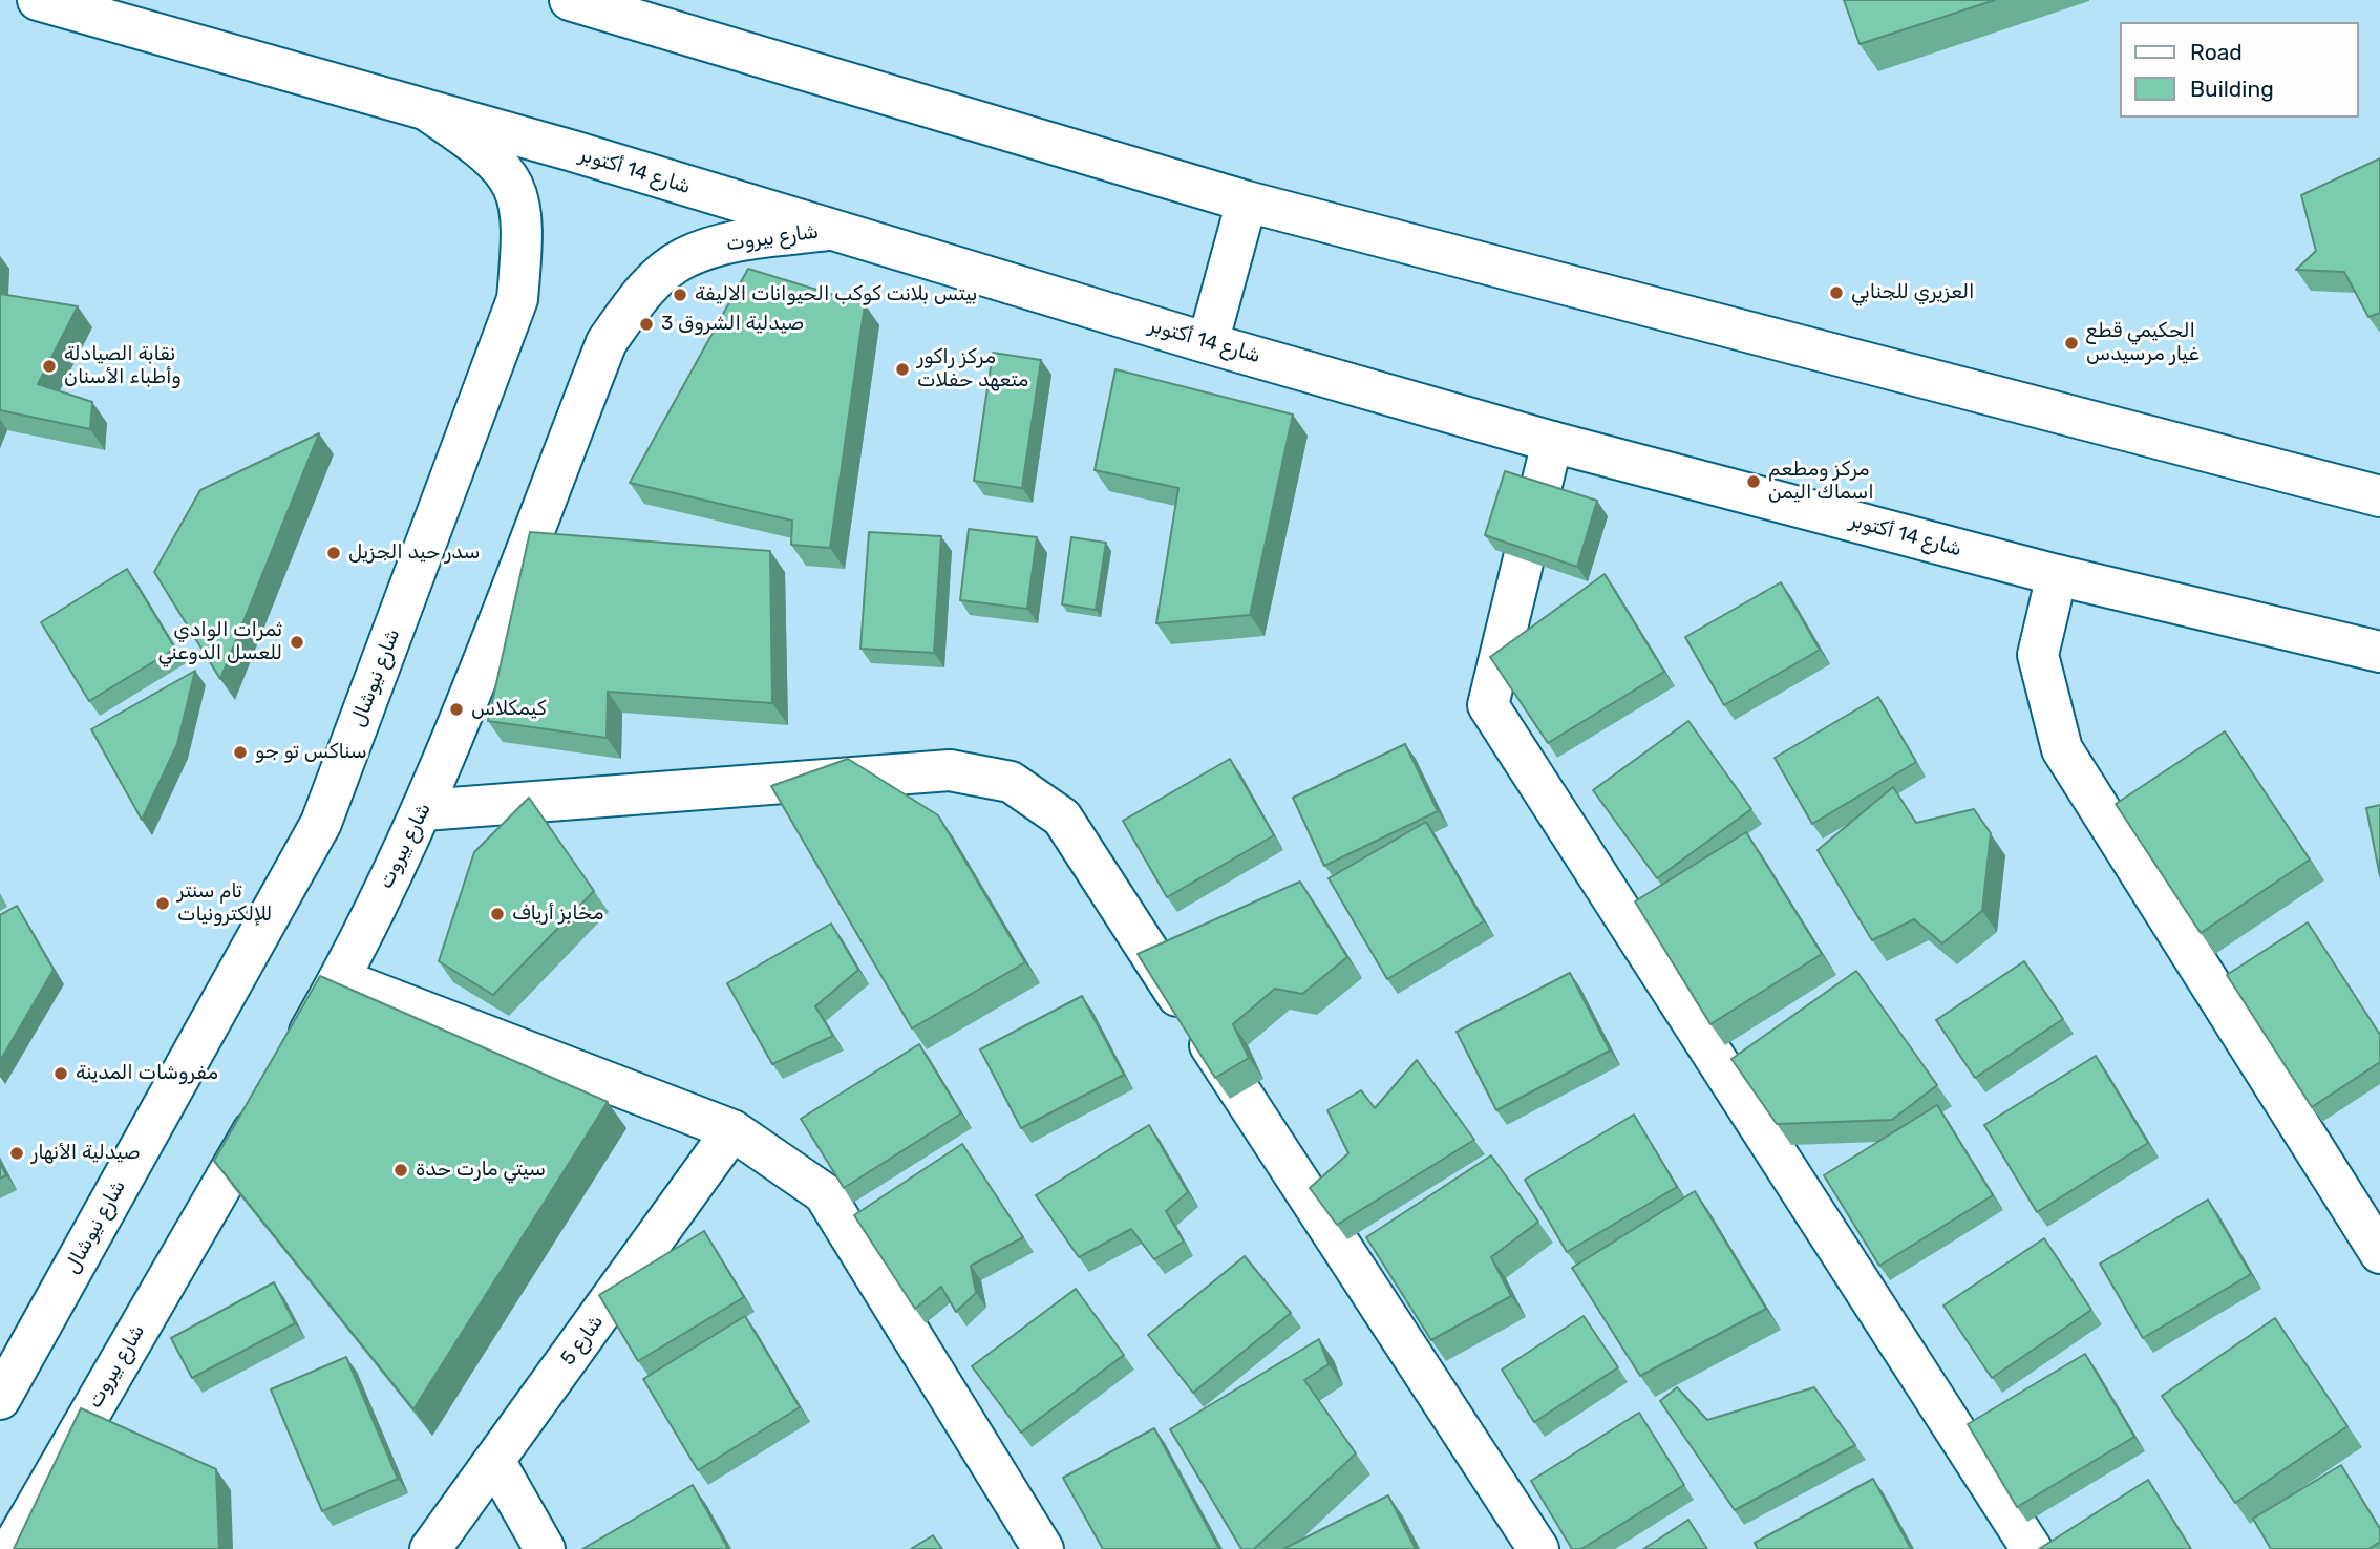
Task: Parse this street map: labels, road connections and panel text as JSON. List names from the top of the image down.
{
  "streets": {
    "main road": [
      "شارع 14 أكتوبر",
      "شارع بيروت",
      "شارع نيوشال",
      "شارع 5"
    ]
  },
  "crossings": [
    ["شارع 14 أكتوبر", "شارع بيروت"],
    ["شارع 14 أكتوبر", "شارع نيوشال"]
  ],
  "places": [
    "العزيري للجنابي",
    "بيتس بلانت كوكب الحيوانات الاليفة",
    "صيدلية الشروق 3",
    "الحكيمي قطع غيار مرسيدس",
    "نقابة الصيادلة وأطباء الأسنان",
    "مركز راكور متعهد حفلات",
    "مركز ومطعم اسماك اليمن",
    "سدر حيد الجزيل",
    "ثمرات الوادي للعسل الدوعني",
    "كيمكلاس",
    "سناكس تو جو",
    "تام سنتر للإلكترونيات",
    "مخابز أرياف",
    "مفروشات المدينة",
    "صيدلية الأنهار",
    "سيتي مارت حدة"
  ],
  "legend": ["Road", "Building"]
}
